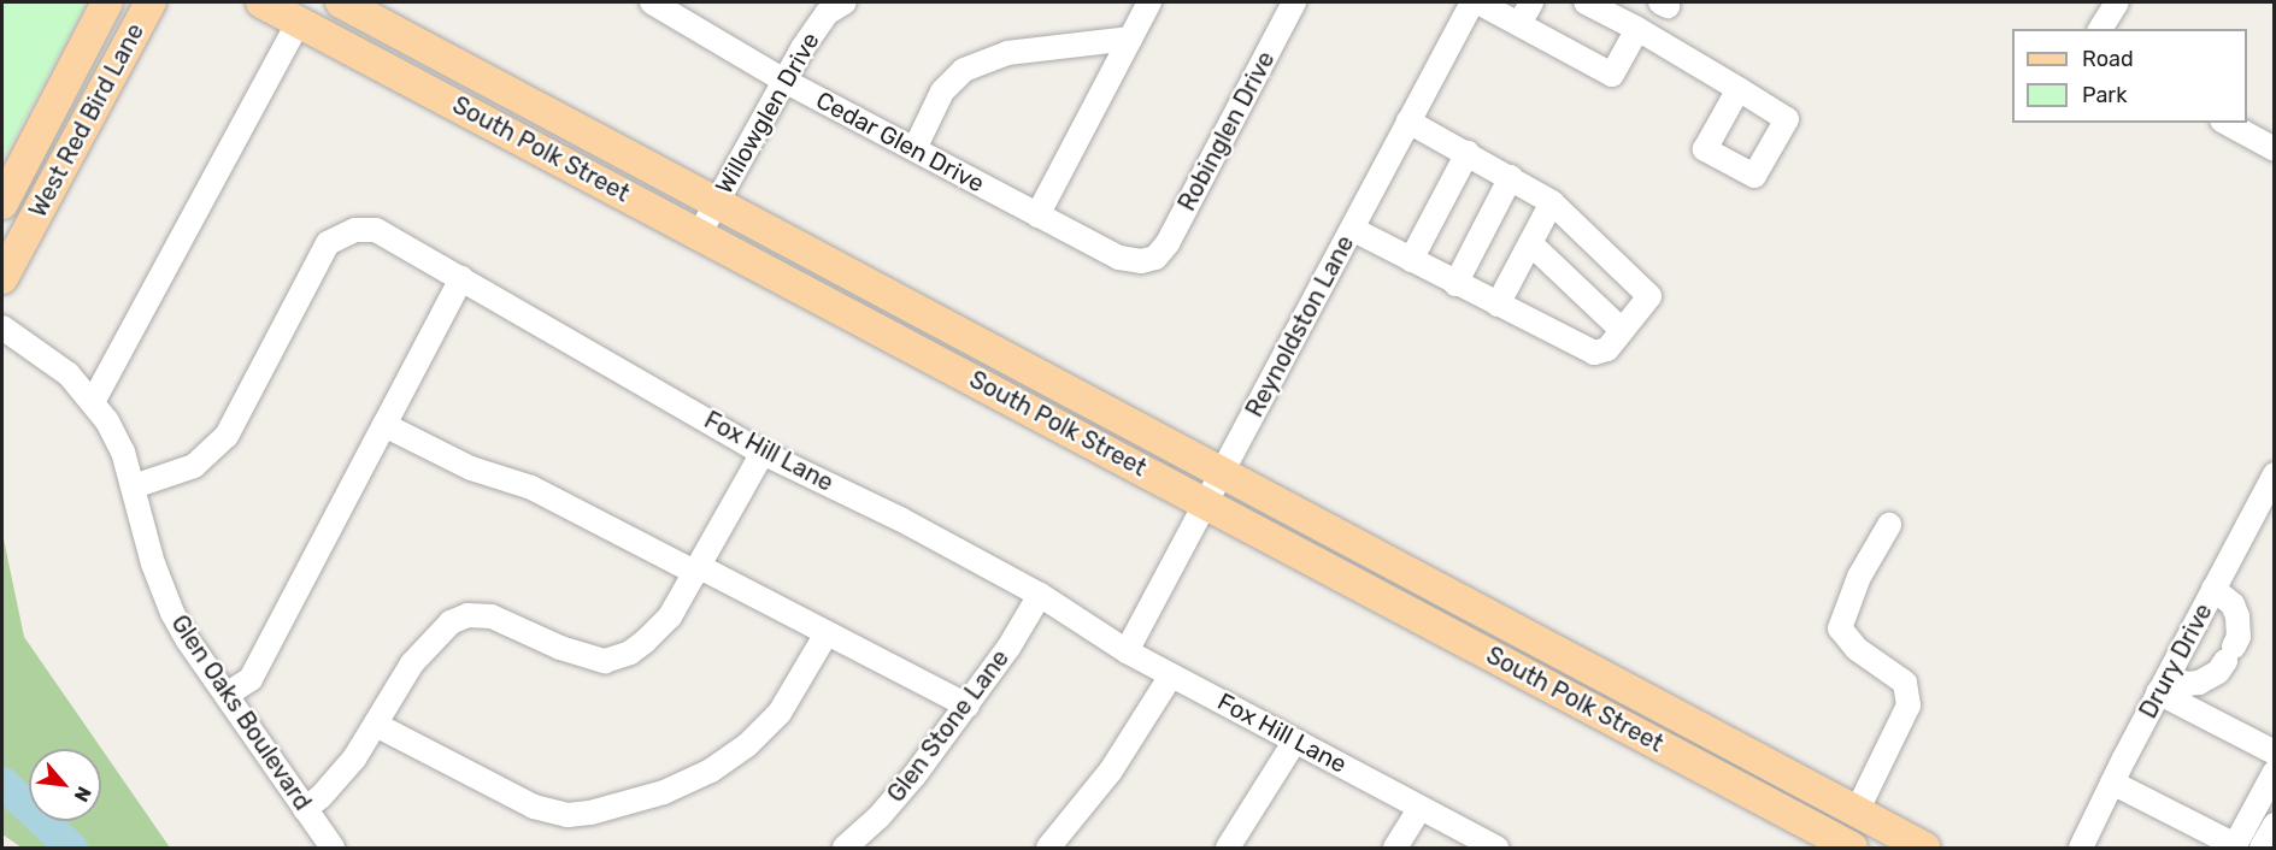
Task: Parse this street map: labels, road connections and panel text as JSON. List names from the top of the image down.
{
  "streets": {
    "main road": ["West Red Bird Lane", "South Polk Street"],
    "street": [
      "Willowglen Drive",
      "Robinglen Drive",
      "Cedar Glen Drive",
      "Reynoldston Lane",
      "Fox Hill Lane",
      "Drury Drive",
      "Glen Oaks Boulevard",
      "Glen Stone Lane"
    ]
  },
  "crossings": [
    ["Willowglen Drive", "Cedar Glen Drive"],
    ["Willowglen Drive", "South Polk Street"],
    ["Robinglen Drive", "Cedar Glen Drive"],
    ["South Polk Street", "Reynoldston Lane"],
    ["Reynoldston Lane", "Fox Hill Lane"],
    ["Fox Hill Lane", "Glen Oaks Boulevard"],
    ["Fox Hill Lane", "Glen Stone Lane"]
  ],
  "legend": ["Road", "Park"],
  "north": "bottom right"
}
